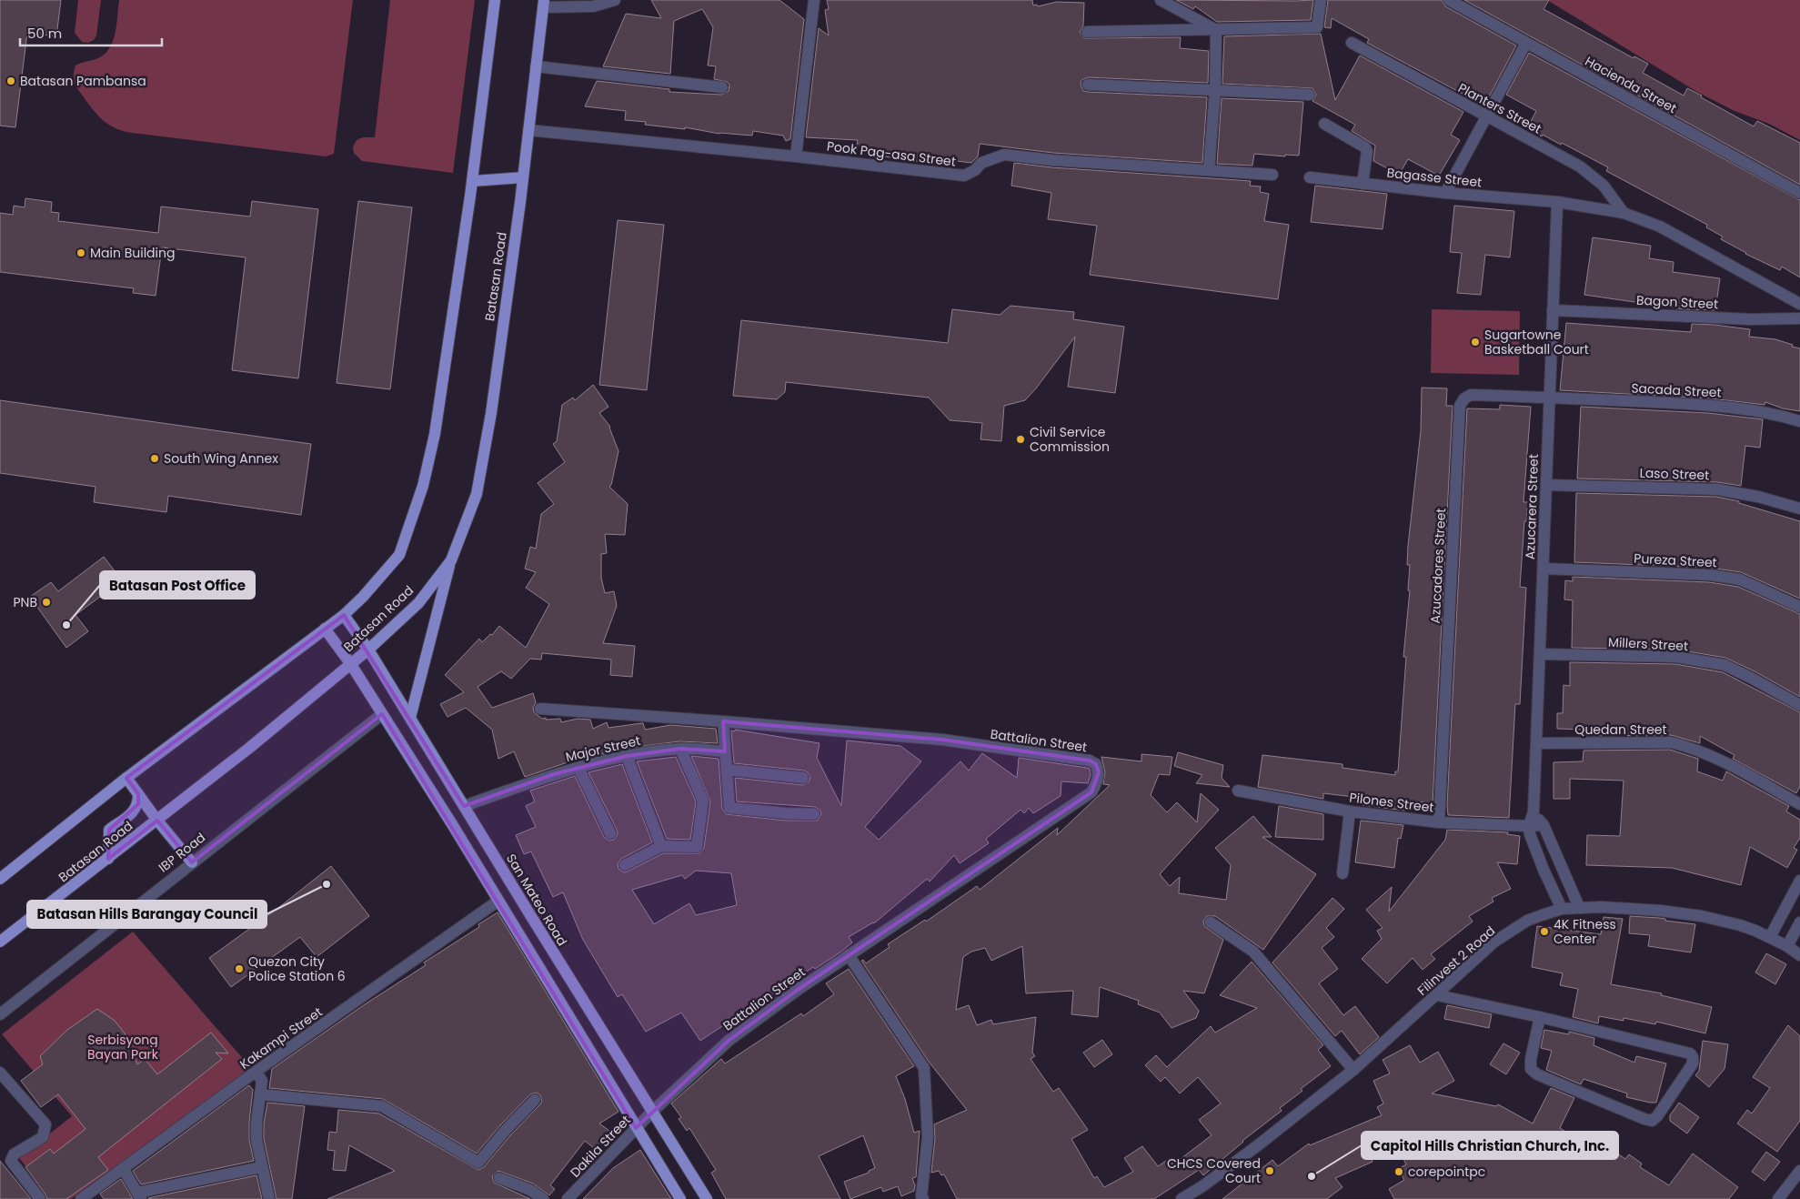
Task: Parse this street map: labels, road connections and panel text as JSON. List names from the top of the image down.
{
  "streets": {
    "main road": ["Batasan Road", "San Mateo Road"],
    "street": [
      "Hacienda Street",
      "Planters Street",
      "Pook Pag-asa Street",
      "Bagasse Street",
      "Bagon Street",
      "Sacada Street",
      "Laso Street",
      "Azucarera Street",
      "Pureza Street",
      "Azucadores Street",
      "Millers Street",
      "Quedan Street",
      "Battalion Street",
      "Major Street",
      "Pilones Street",
      "IBP Road",
      "Filinvest 2 Road",
      "Kakampi Street",
      "Dakila Street"
    ]
  },
  "crossings": [
    ["Pook Pag-asa Street", "Batasan Road"],
    ["Bagasse Street", "Azucarera Street"],
    ["Batasan Road", "San Mateo Road"],
    ["Bagon Street", "Azucarera Street"],
    ["Sacada Street", "Azucarera Street"],
    ["Sacada Street", "Azucadores Street"],
    ["Laso Street", "Azucarera Street"],
    ["Azucarera Street", "Pureza Street"],
    ["Azucarera Street", "Azucadores Street"],
    ["Azucarera Street", "Millers Street"],
    ["Azucarera Street", "Quedan Street"],
    ["Azucarera Street", "Pilones Street"],
    ["Azucadores Street", "Pilones Street"],
    ["Battalion Street", "San Mateo Road"],
    ["Battalion Street", "Dakila Street"],
    ["Major Street", "San Mateo Road"],
    ["San Mateo Road", "Dakila Street"]
  ],
  "parks": ["Serbisyong Bayan Park"],
  "places": [
    "Batasan Pambansa",
    "Main Building",
    "Sugartowne Basketball Court",
    "Civil Service Commission",
    "South Wing Annex",
    "PNB",
    "Batasan Post Office",
    "Batasan Hills Barangay Council",
    "4K Fitness Center",
    "Quezon City Police Station 6",
    "CHCS Covered Court",
    "corepointpc",
    "Capitol Hills Christian Church, Inc."
  ],
  "scale_bar": "50 m"
}
